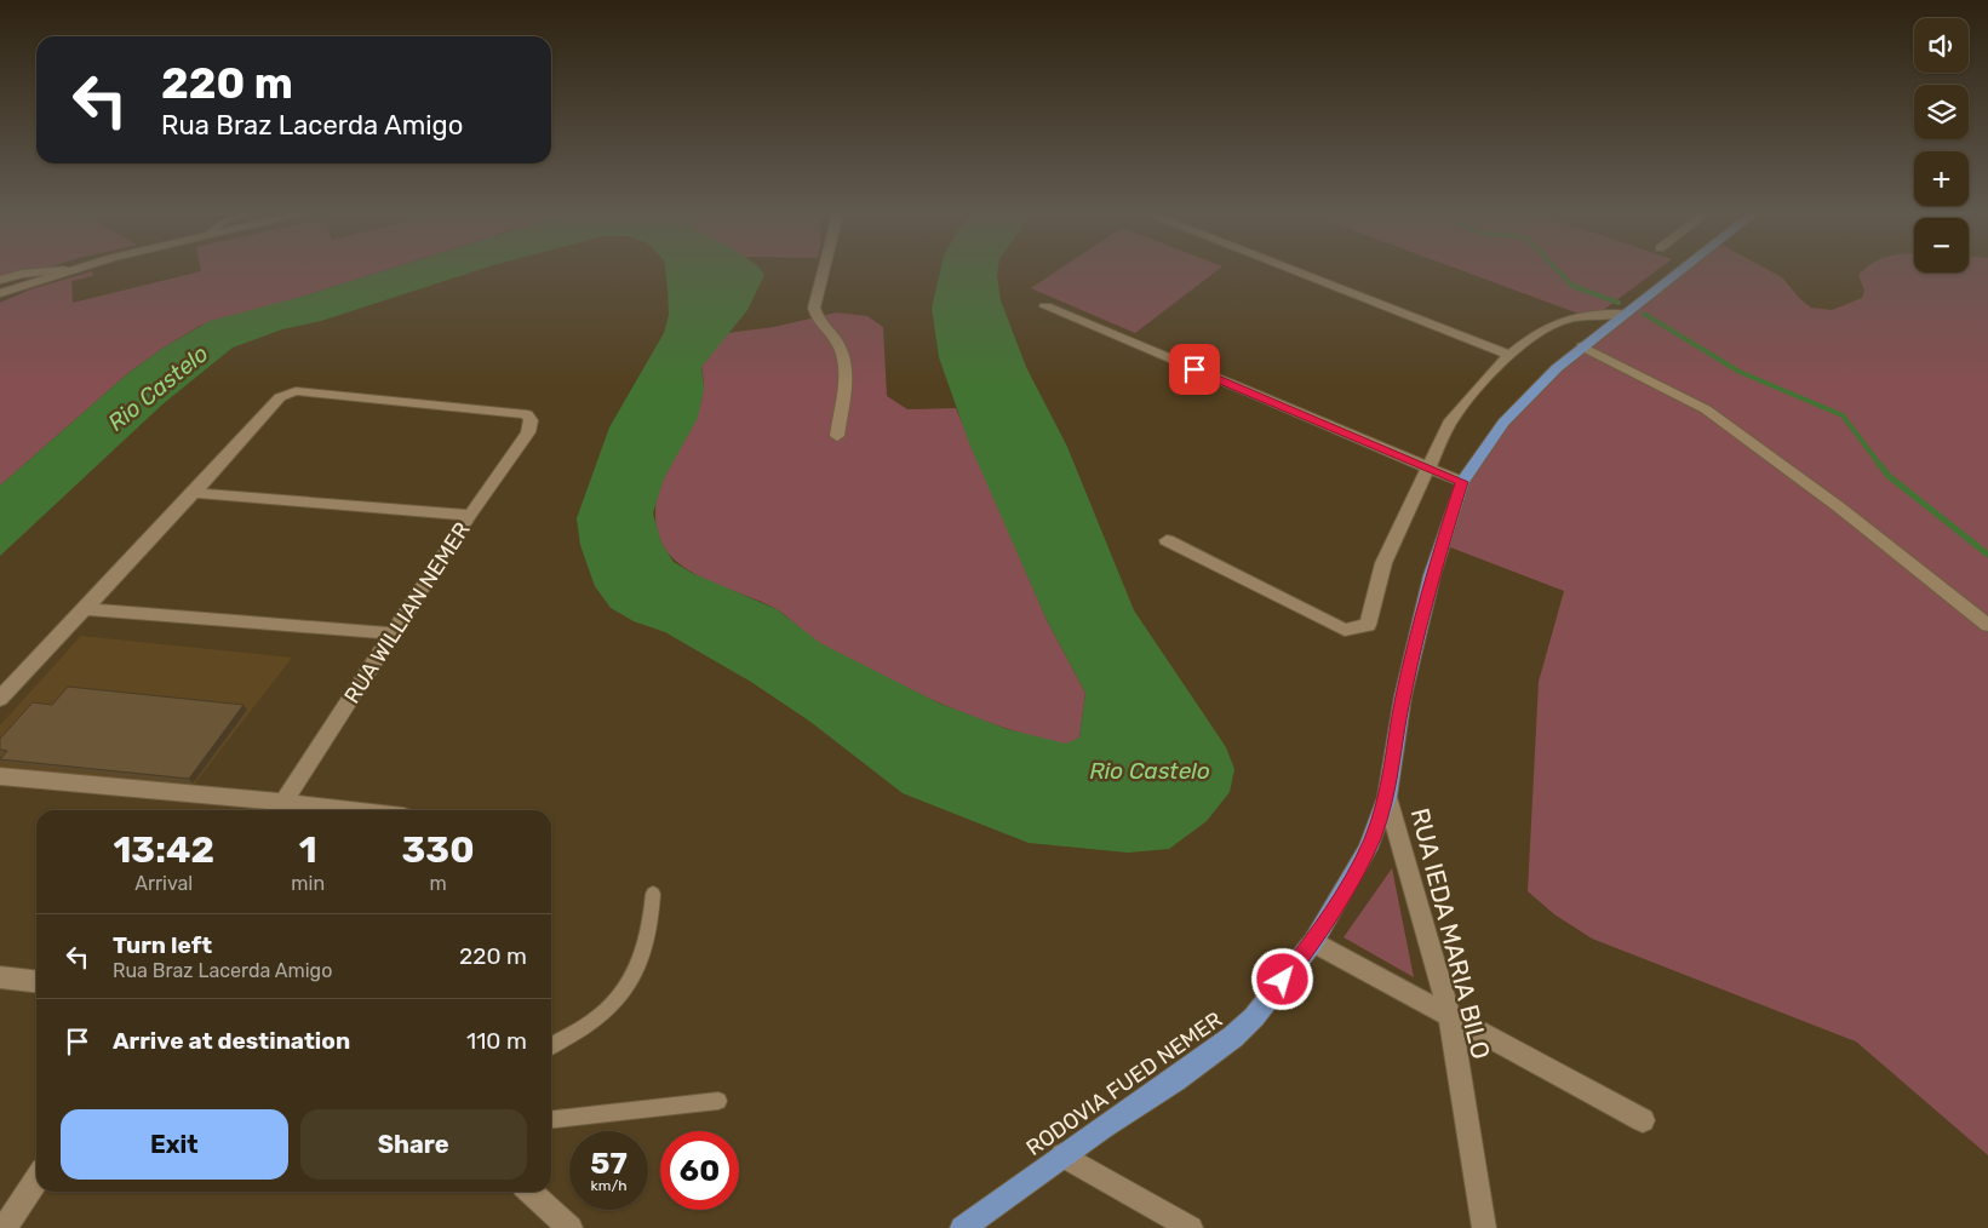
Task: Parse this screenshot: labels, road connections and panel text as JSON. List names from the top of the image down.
{
  "streets": {
    "main road": ["RODOVIA FUED NEMER"],
    "street": ["RUA WILLIAN NEMER", "RUA IEDA MARIA BILO"]
  },
  "crossings": [
    ["RUA IEDA MARIA BILO", "RODOVIA FUED NEMER"]
  ],
  "water": ["Rio Castelo"],
  "page": {
    "map_buttons": ["+", "−"],
    "turn": ["220 m", "Rua Braz Lacerda Amigo"],
    "eta": [
      "13:42",
      "Arrival",
      "1",
      "min",
      "330",
      "m"
    ],
    "list": [
      {
        "name": "Turn left",
        "note": "Rua Braz Lacerda Amigo",
        "value": "220 m"
      },
      {
        "name": "Arrive at destination",
        "value": "110 m"
      }
    ],
    "buttons": ["Exit", "Share"],
    "speed": "57 km/h",
    "limit": "60"
  }
}
